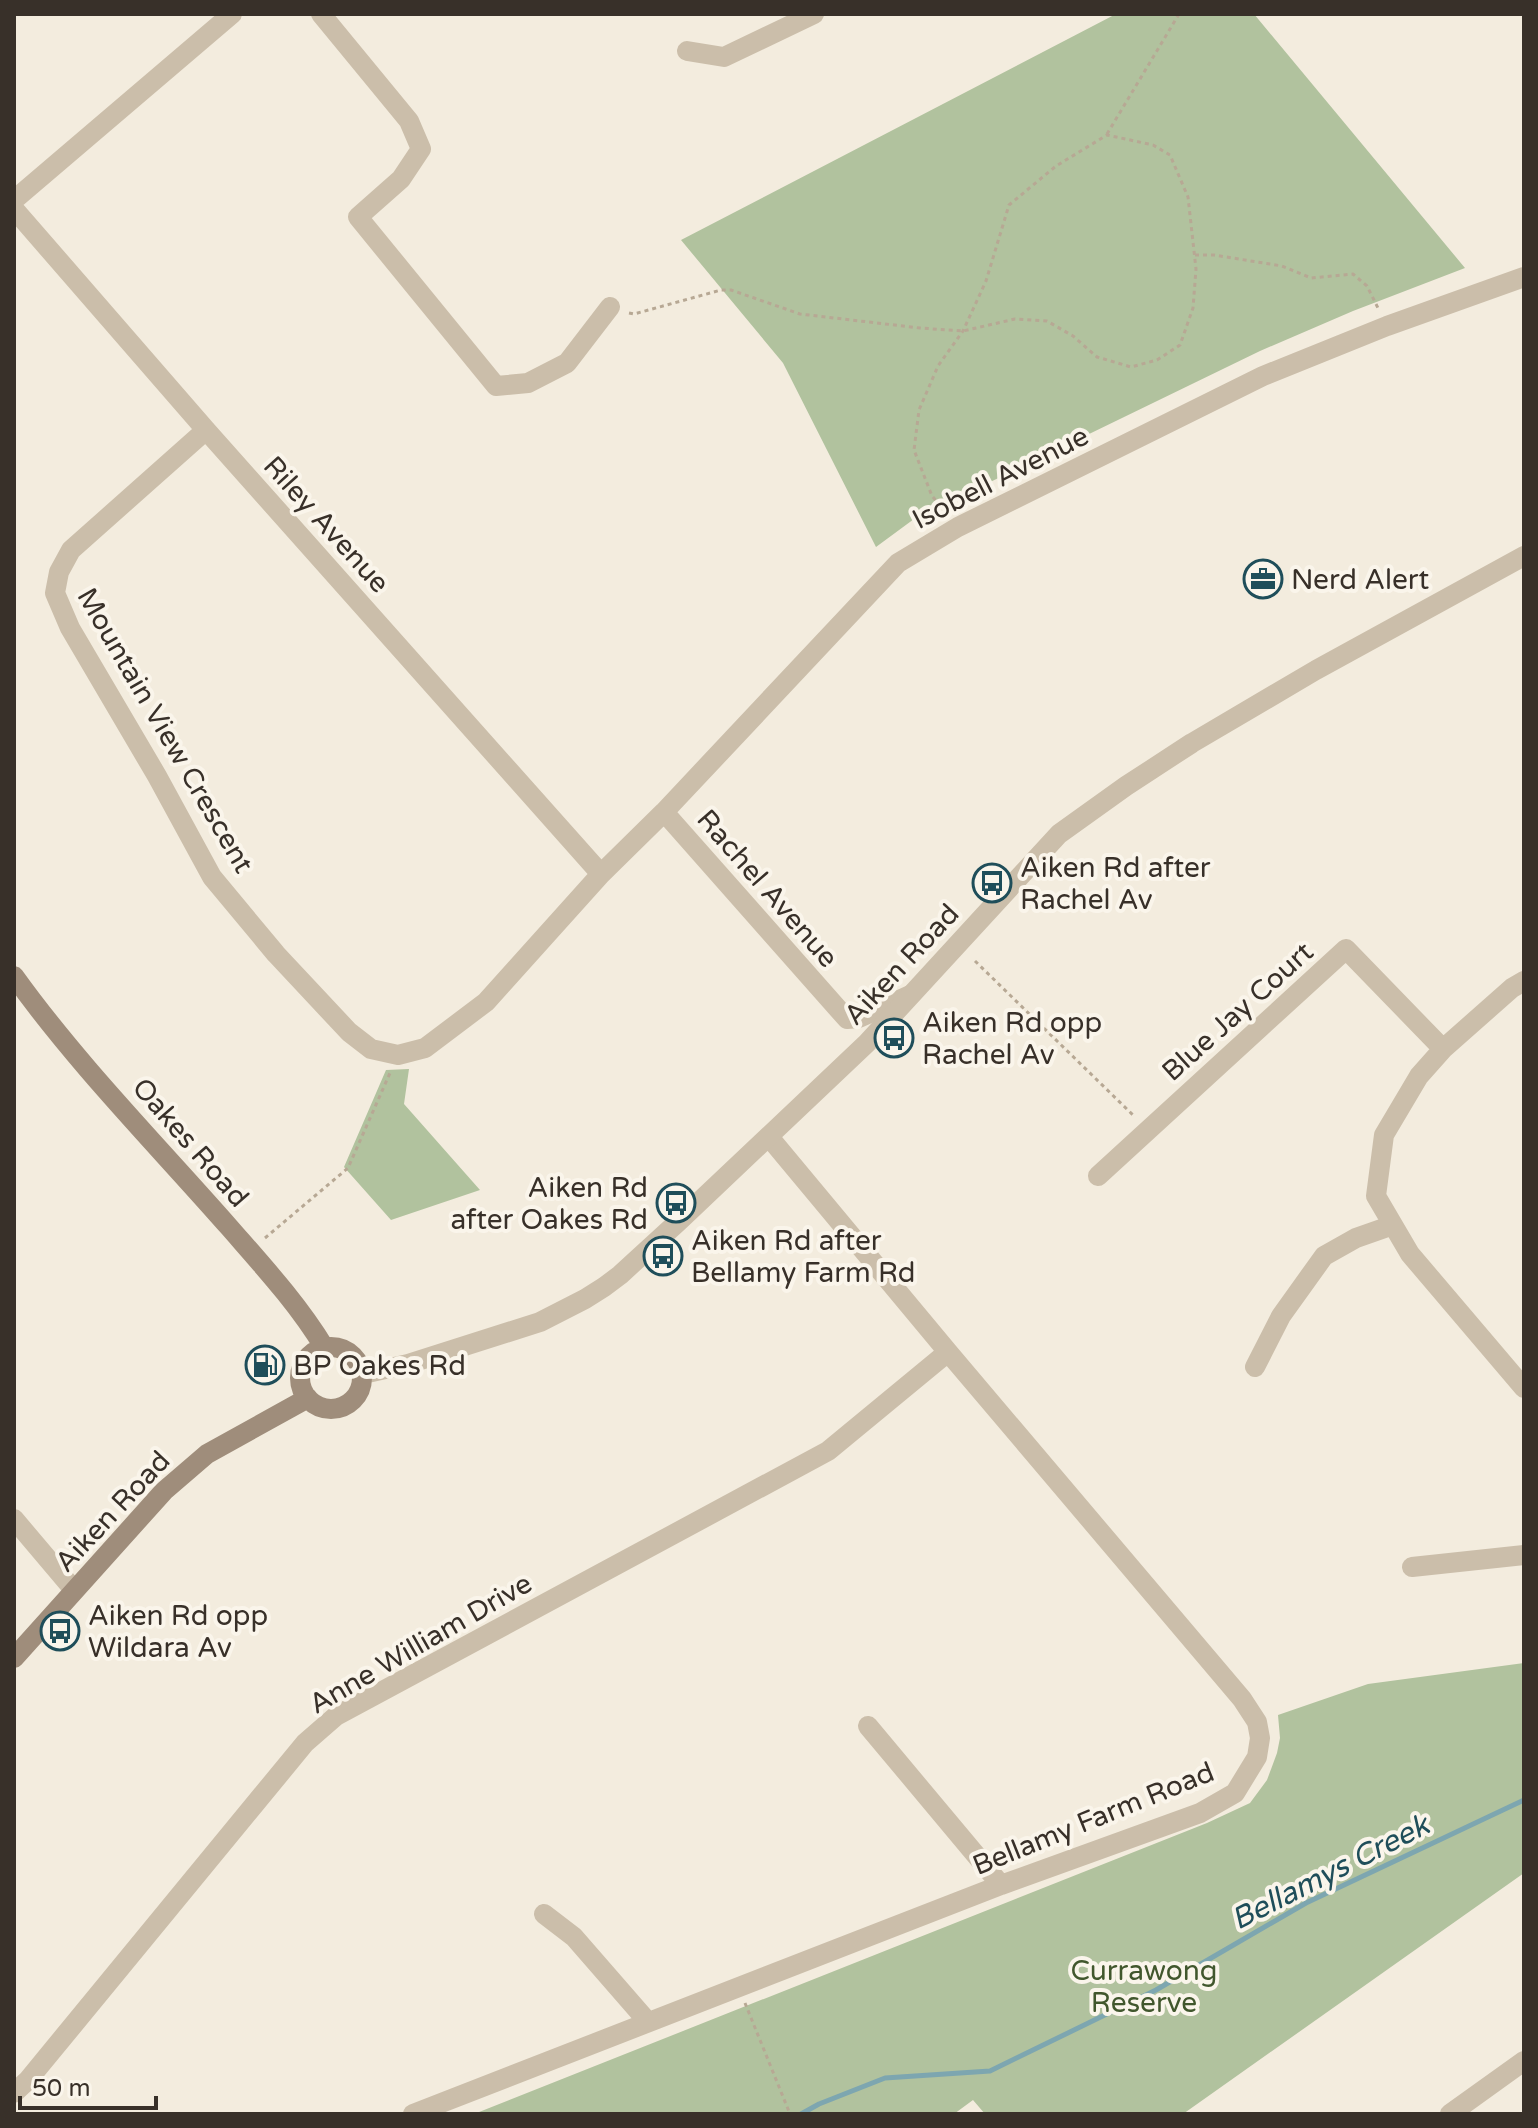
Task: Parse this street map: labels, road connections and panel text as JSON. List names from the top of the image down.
{
  "streets": {
    "main road": ["Aiken Road", "Oakes Road"],
    "street": [
      "Isobell Avenue",
      "Riley Avenue",
      "Mountain View Crescent",
      "Rachel Avenue",
      "Blue Jay Court",
      "Anne William Drive",
      "Bellamy Farm Road"
    ]
  },
  "crossings": [
    ["Isobell Avenue", "Riley Avenue"],
    ["Isobell Avenue", "Rachel Avenue"],
    ["Riley Avenue", "Mountain View Crescent"],
    ["Rachel Avenue", "Aiken Road"],
    ["Aiken Road", "Oakes Road"],
    ["Aiken Road", "Bellamy Farm Road"],
    ["Anne William Drive", "Bellamy Farm Road"]
  ],
  "water": ["Bellamys Creek"],
  "parks": ["Currawong Reserve"],
  "places": {
    "office": ["Nerd Alert"],
    "bus stop": [
      "Aiken Rd after Rachel Av",
      "Aiken Rd opp Rachel Av",
      "Aiken Rd after Oakes Rd",
      "Aiken Rd after Bellamy Farm Rd",
      "Aiken Rd opp Wildara Av"
    ],
    "fuel station": ["BP Oakes Rd"]
  },
  "scale_bar": "50 m"
}
